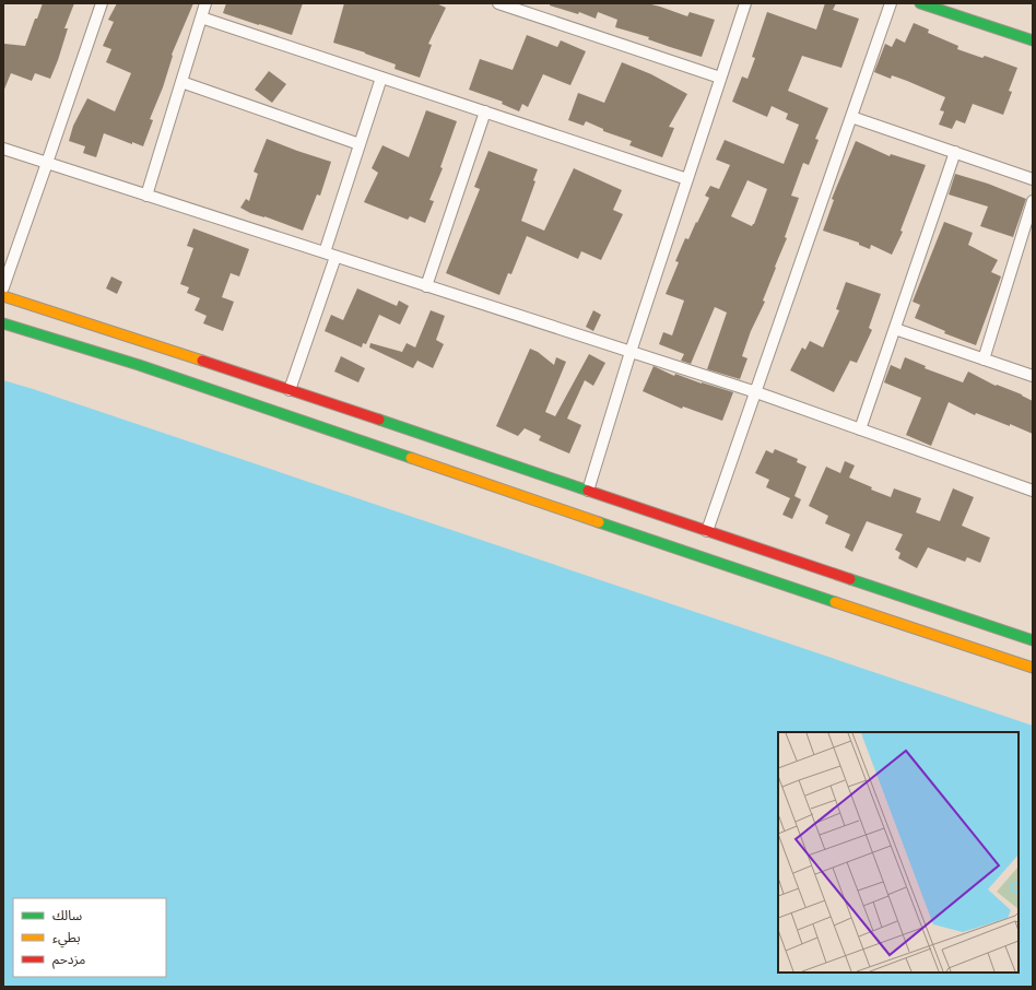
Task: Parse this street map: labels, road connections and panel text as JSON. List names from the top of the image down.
{
  "legend": ["سالك", "بطيء", "مزدحم"]
}
